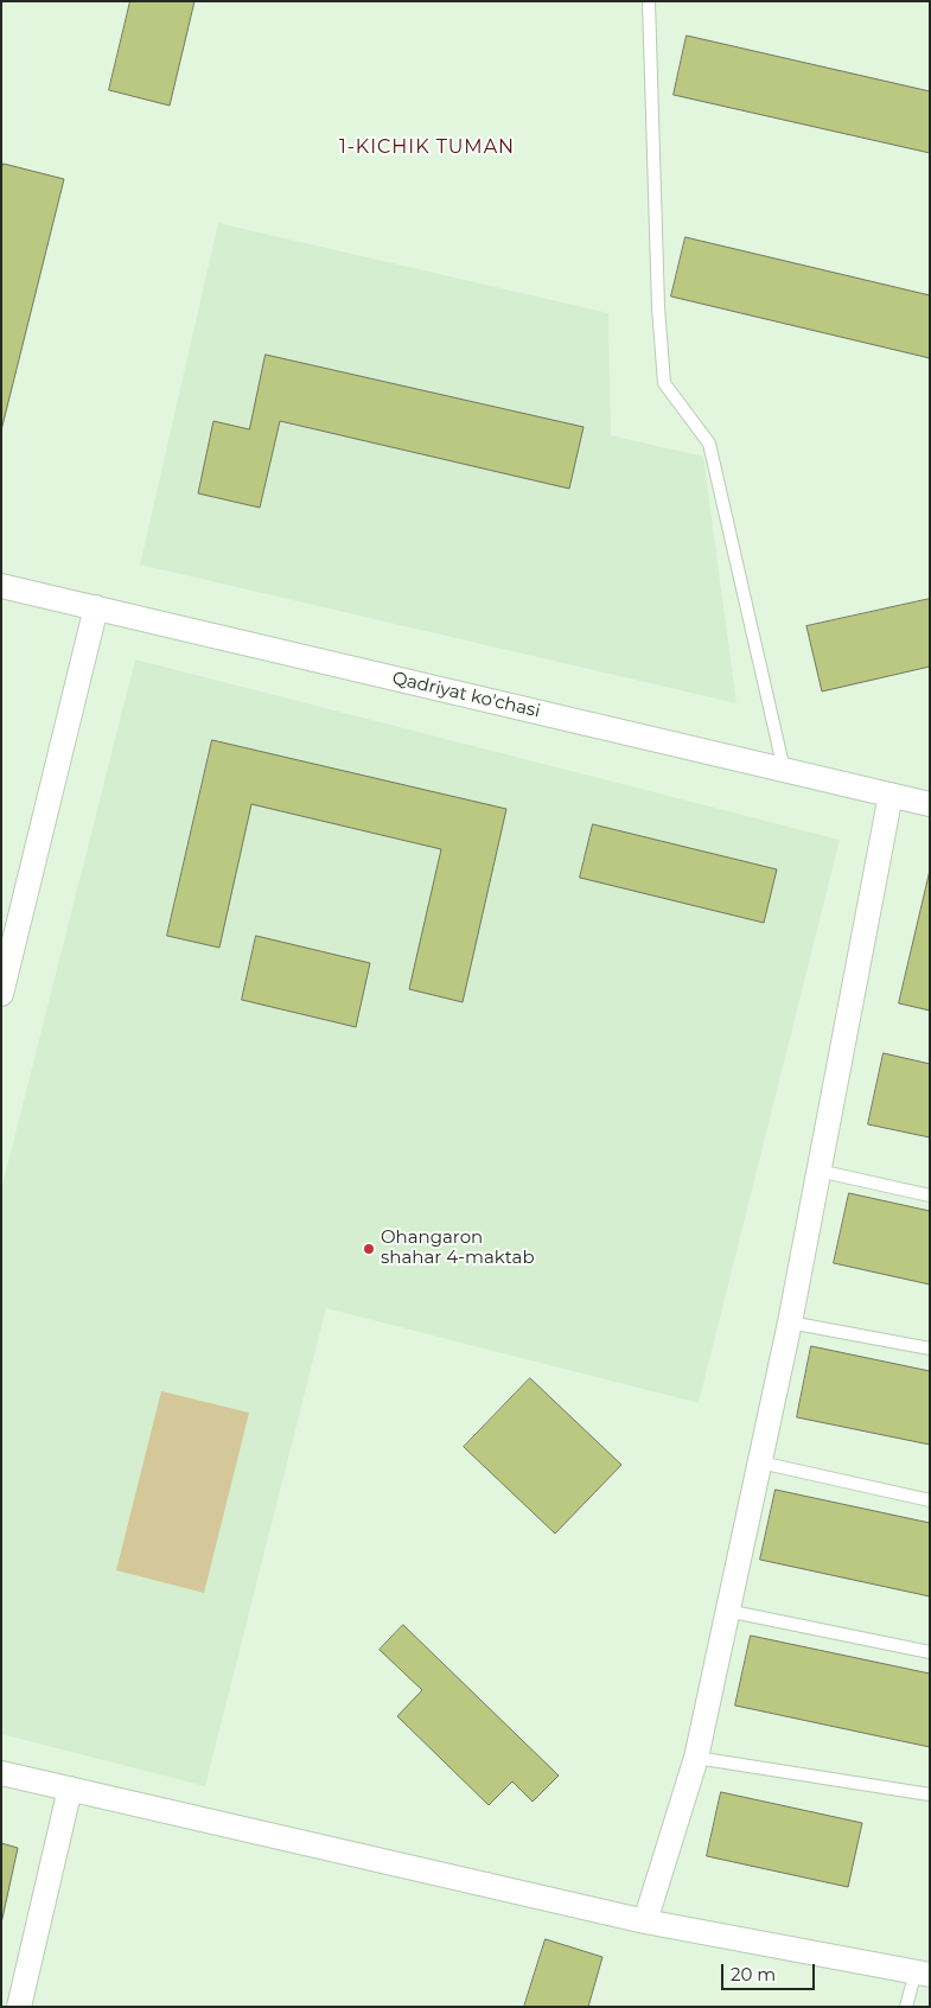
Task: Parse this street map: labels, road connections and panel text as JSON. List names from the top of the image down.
{
  "streets": {
    "street": ["Qadriyat ko'chasi"]
  },
  "districts": ["1-KICHIK TUMAN"],
  "places": ["Ohangaron shahar 4-maktab"],
  "scale_bar": "20 m"
}
